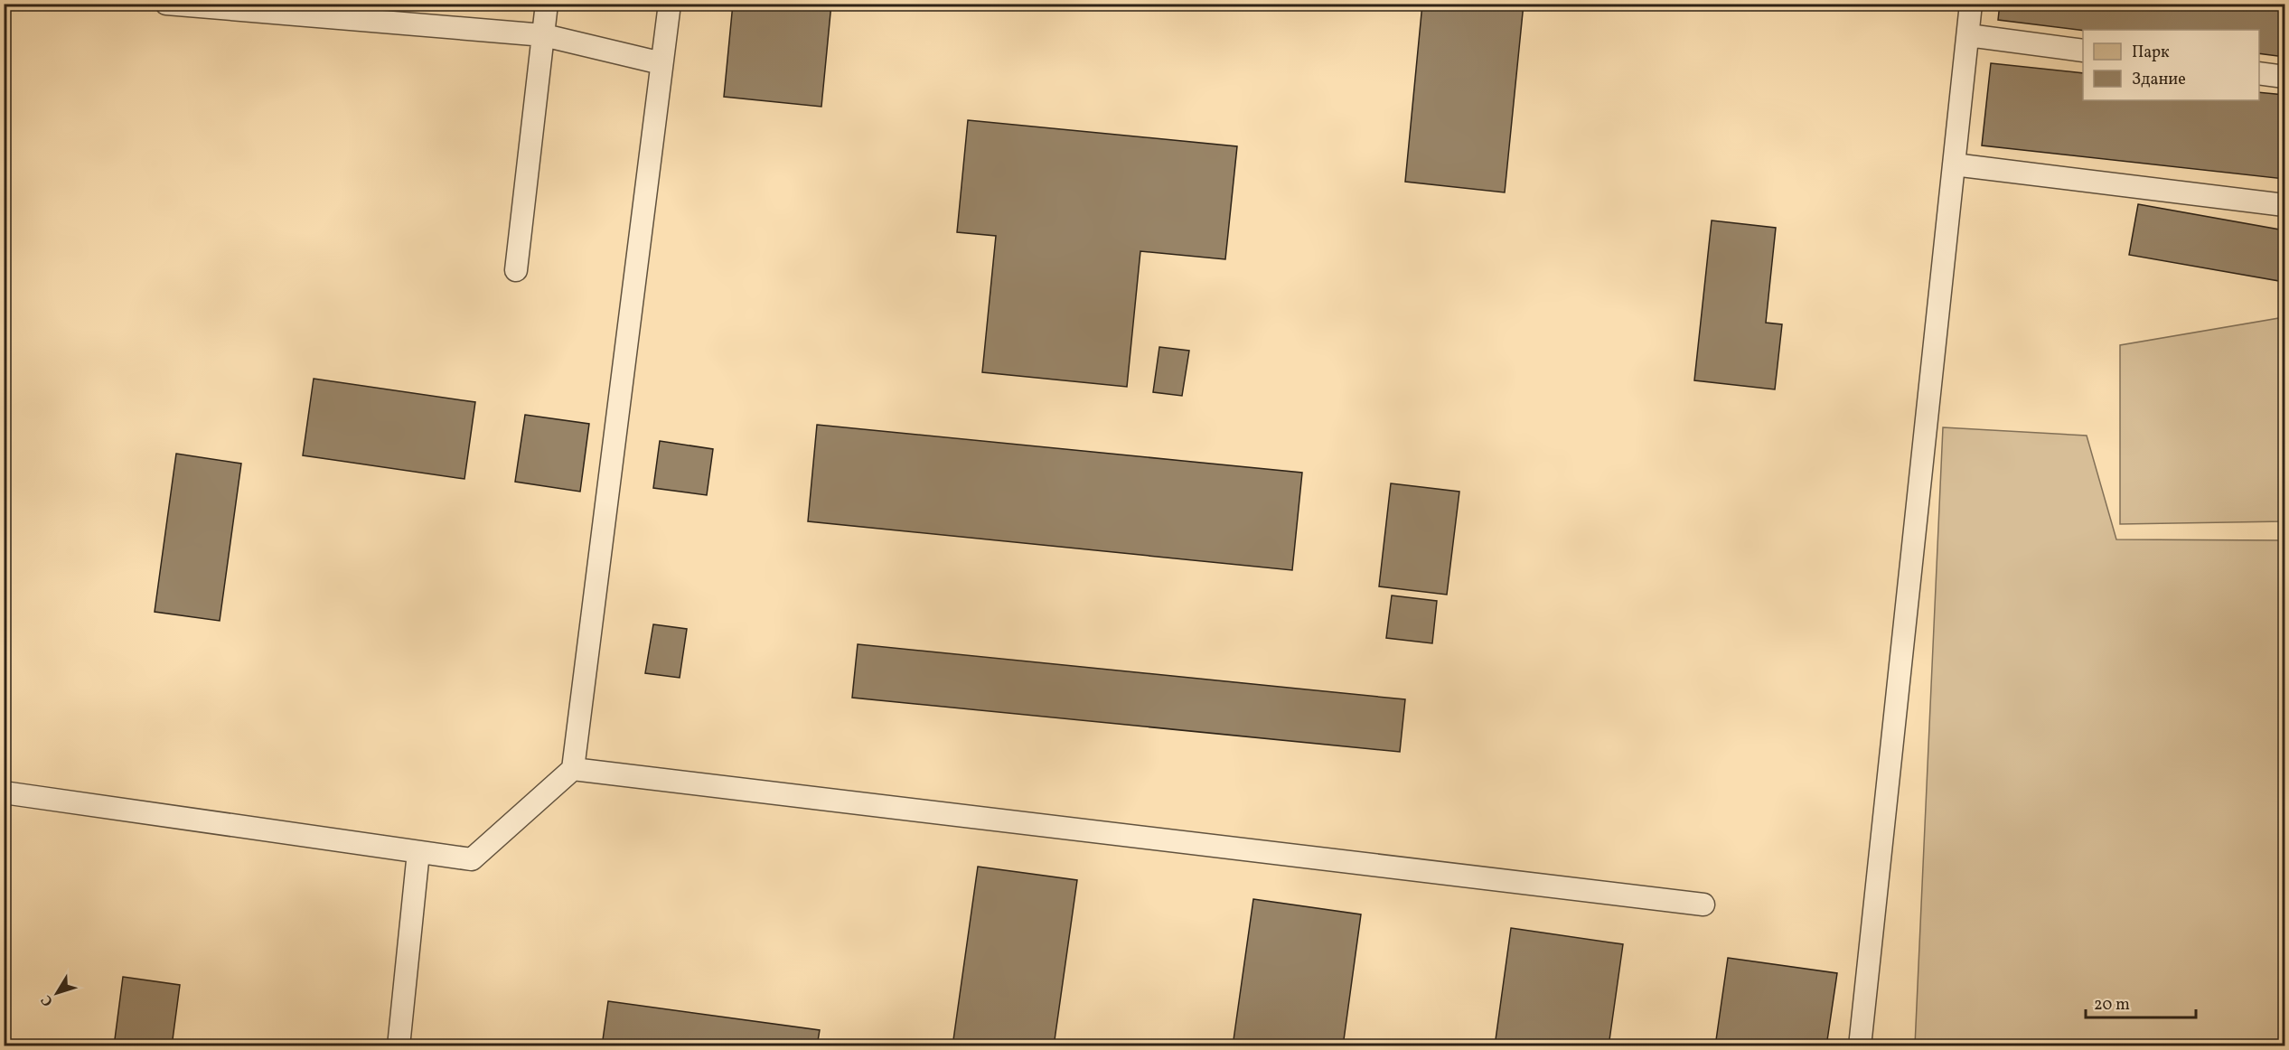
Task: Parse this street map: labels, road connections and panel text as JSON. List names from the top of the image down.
{
  "legend": ["Парк", "Здание"],
  "scale_bar": "20 m",
  "north": "bottom left"
}
